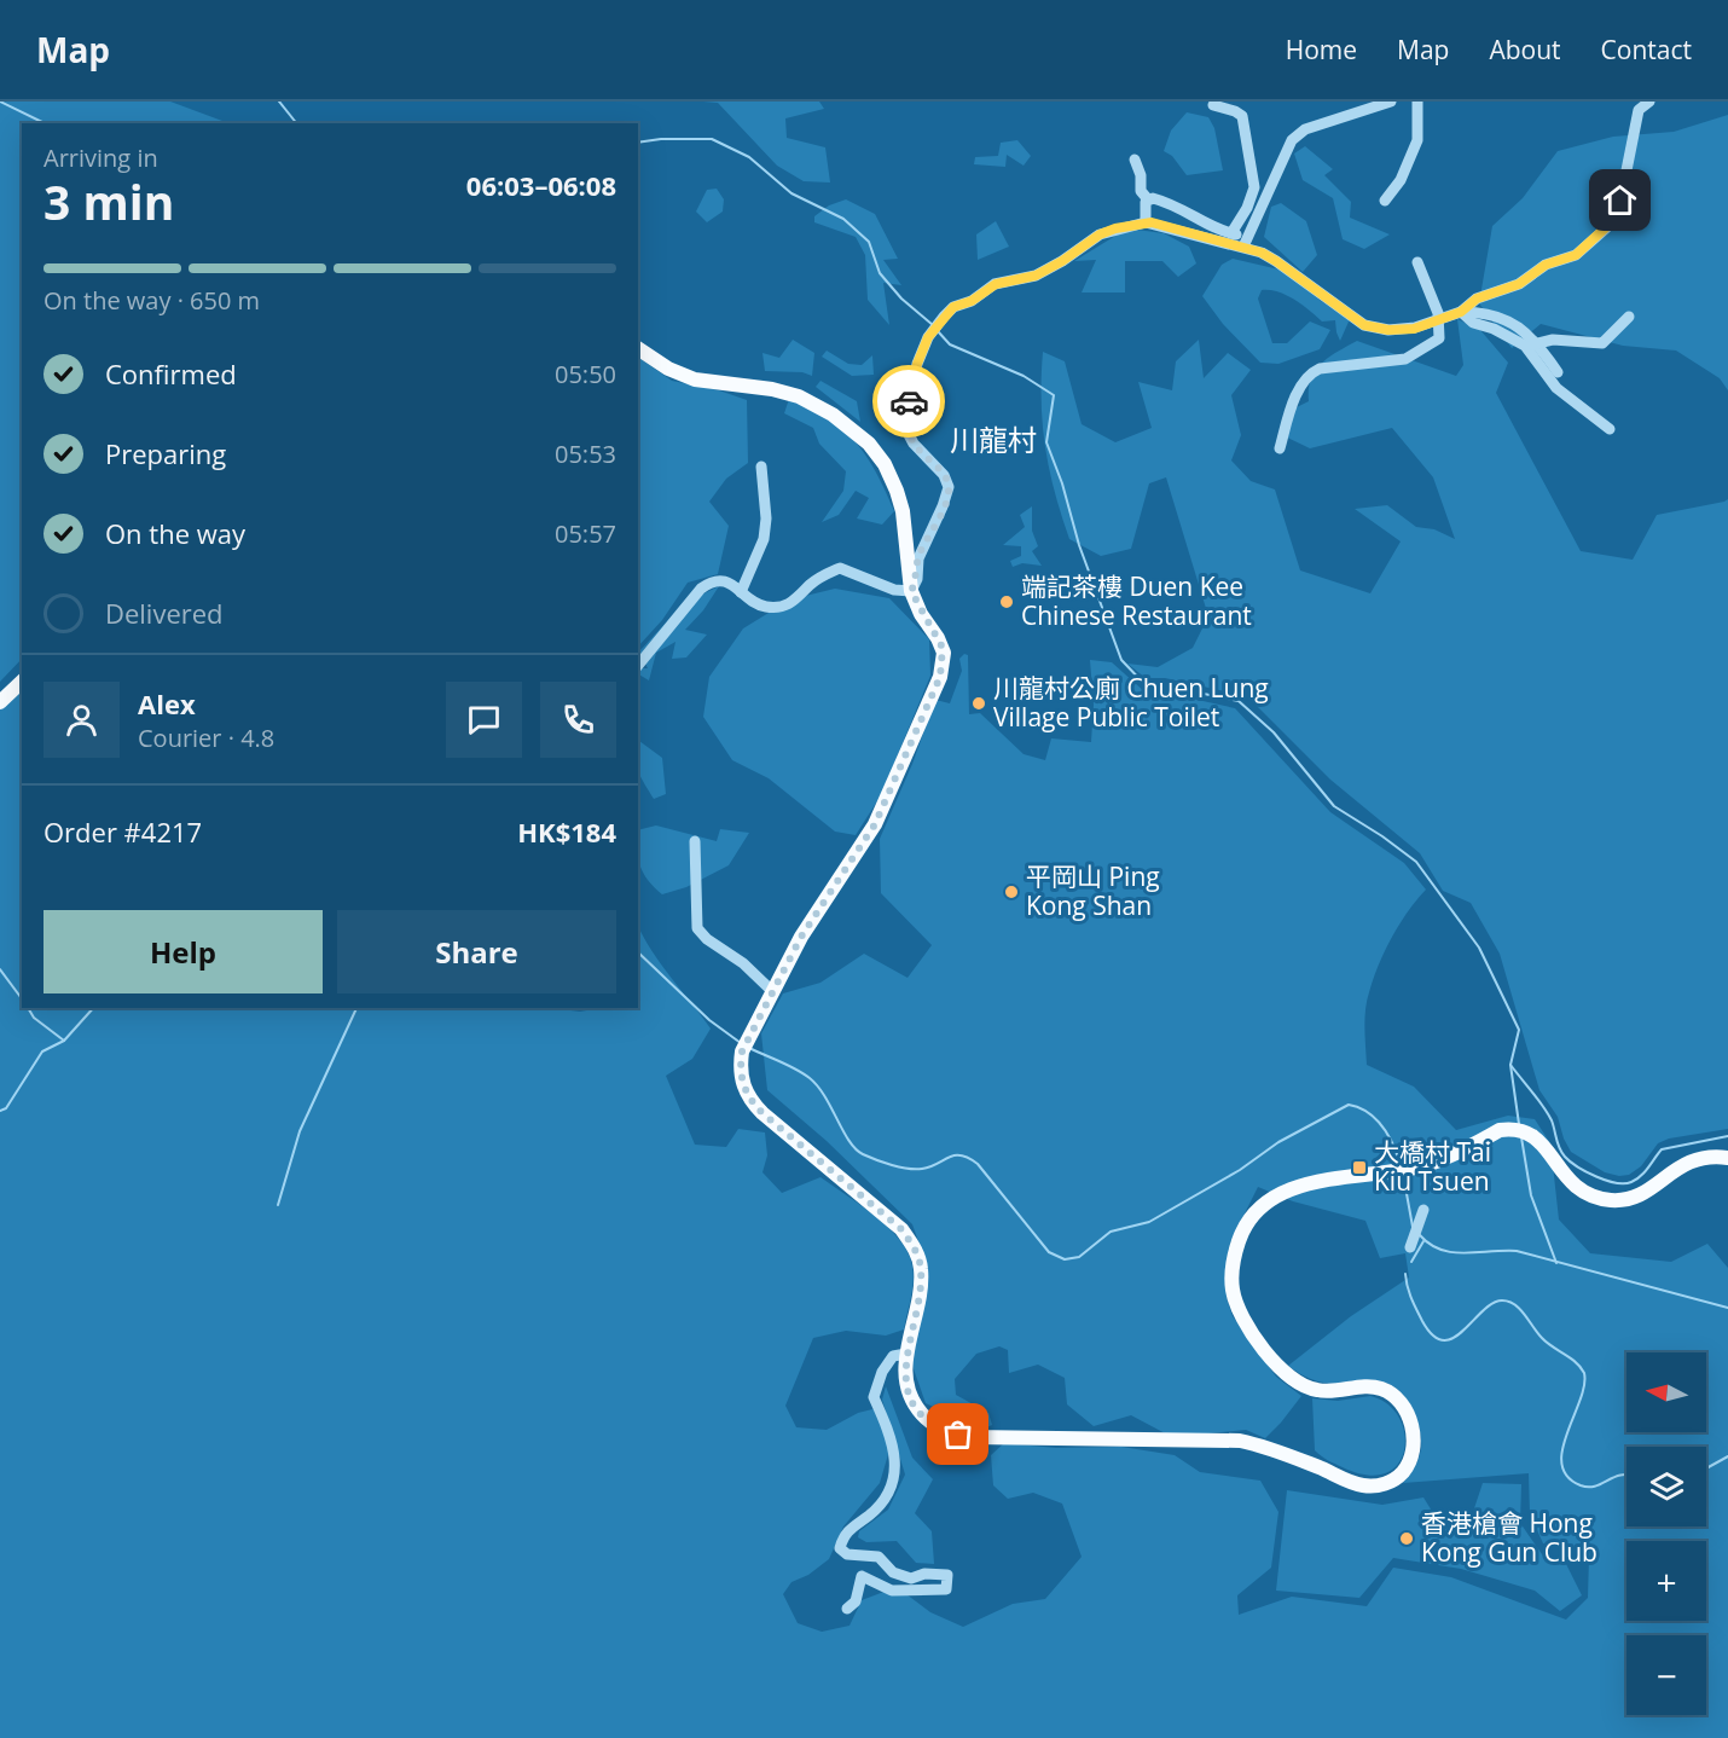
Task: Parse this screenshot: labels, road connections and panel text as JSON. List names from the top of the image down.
{
  "districts": ["川龍村"],
  "places": {
    "other": [
      "端記茶樓 Duen Kee Chinese Restaurant",
      "川龍村公廁 Chuen Lung Village Public Toilet",
      "平岡山 Ping Kong Shan",
      "香港槍會 Hong Kong Gun Club"
    ],
    "transit": ["大橋村 Tai Kiu Tsuen"]
  },
  "north": "left",
  "page": {
    "header": "Map",
    "nav": [
      "Home",
      "Map",
      "About",
      "Contact"
    ],
    "heading": ["3 min", "Arriving in", "06:03–06:08"],
    "panel": [
      "Alex",
      "Courier · 4.8",
      "Order #4217",
      "HK$184"
    ],
    "bar": "On the way · 650 m",
    "list": [
      ["Confirmed", "05:50"],
      ["Preparing", "05:53"],
      ["On the way", "05:57"],
      "Delivered"
    ],
    "buttons": ["Help", "Share"],
    "map_buttons": ["+", "−"]
  }
}
